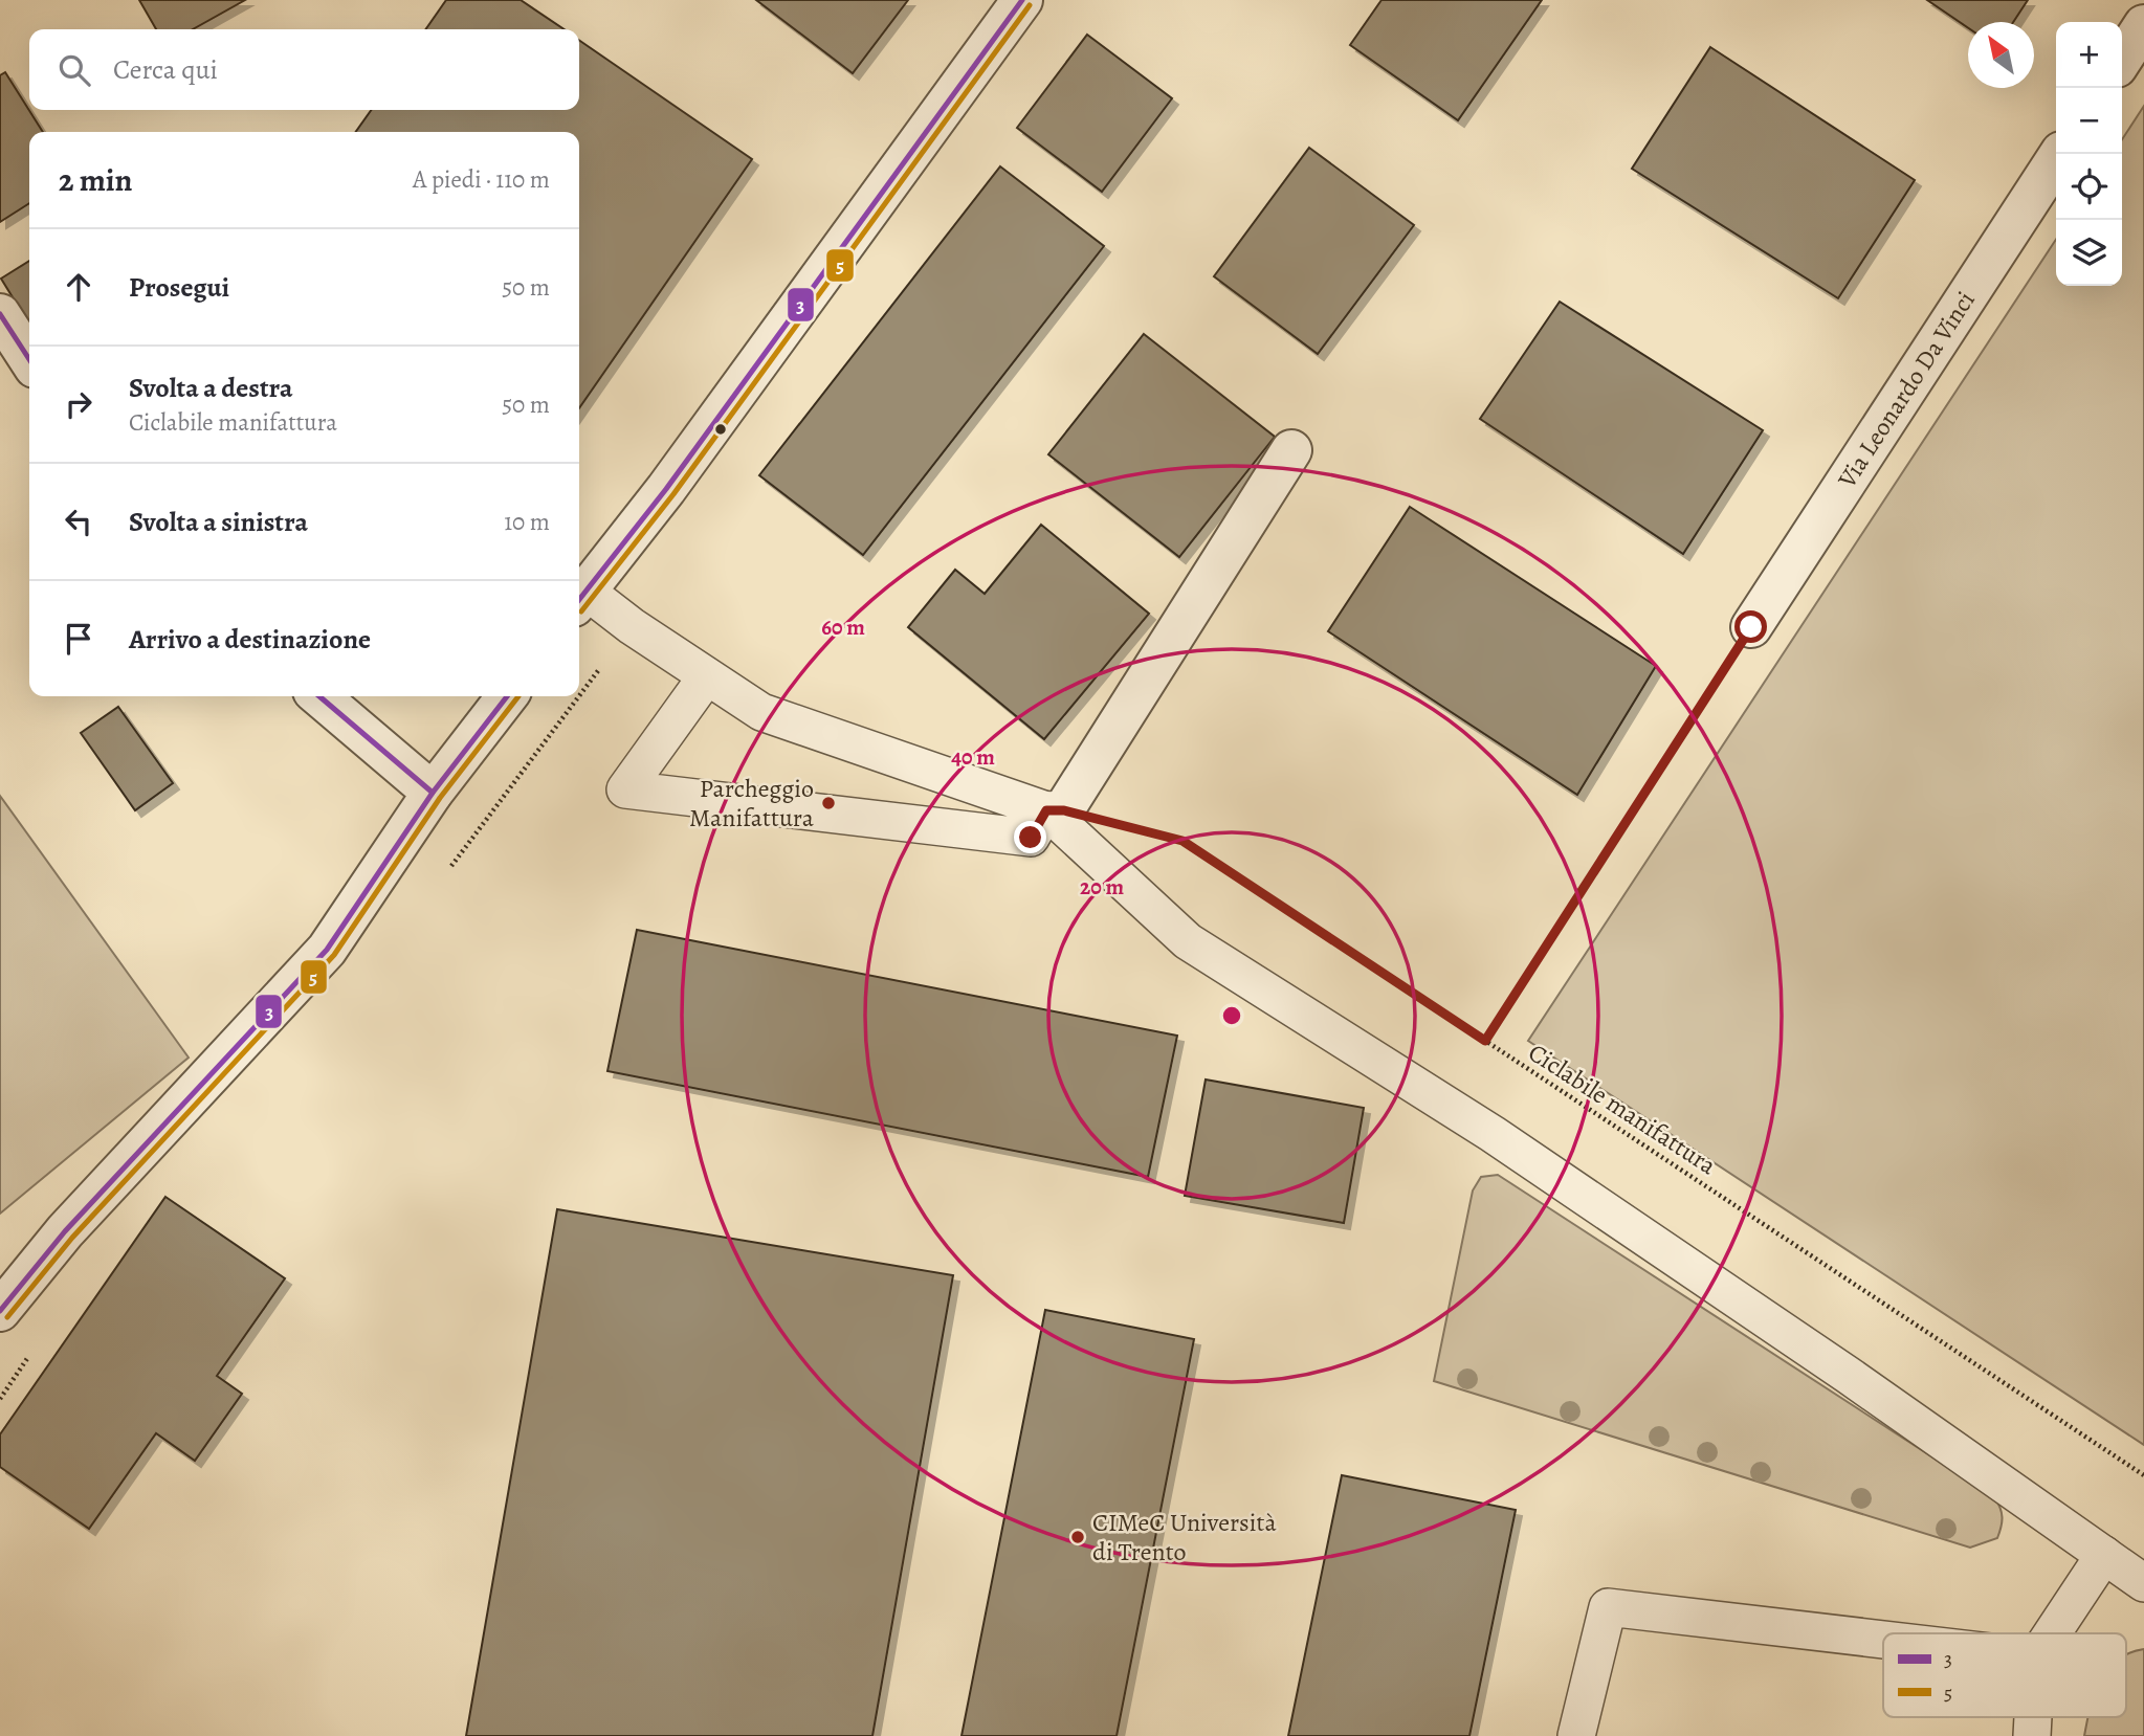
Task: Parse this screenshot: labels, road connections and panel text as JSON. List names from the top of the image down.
{
  "streets": {
    "street": ["Via Leonardo Da Vinci"],
    "path": ["Ciclabile manifattura"]
  },
  "places": ["Parcheggio Manifattura", "CIMeC Università di Trento"],
  "lines": ["transit line 3", "transit line 5"],
  "legend": ["3", "5"],
  "north": "top left",
  "page": {
    "map_buttons": ["+", "−"],
    "search": "Cerca qui",
    "heading": ["2 min", "A piedi · 110 m"],
    "list": [
      ["Prosegui", "50 m"],
      ["Svolta a destra", "Ciclabile manifattura", "50 m"],
      ["Svolta a sinistra", "10 m"],
      "Arrivo a destinazione"
    ]
  },
  "rings": ["60 m", "40 m", "20 m"]
}
